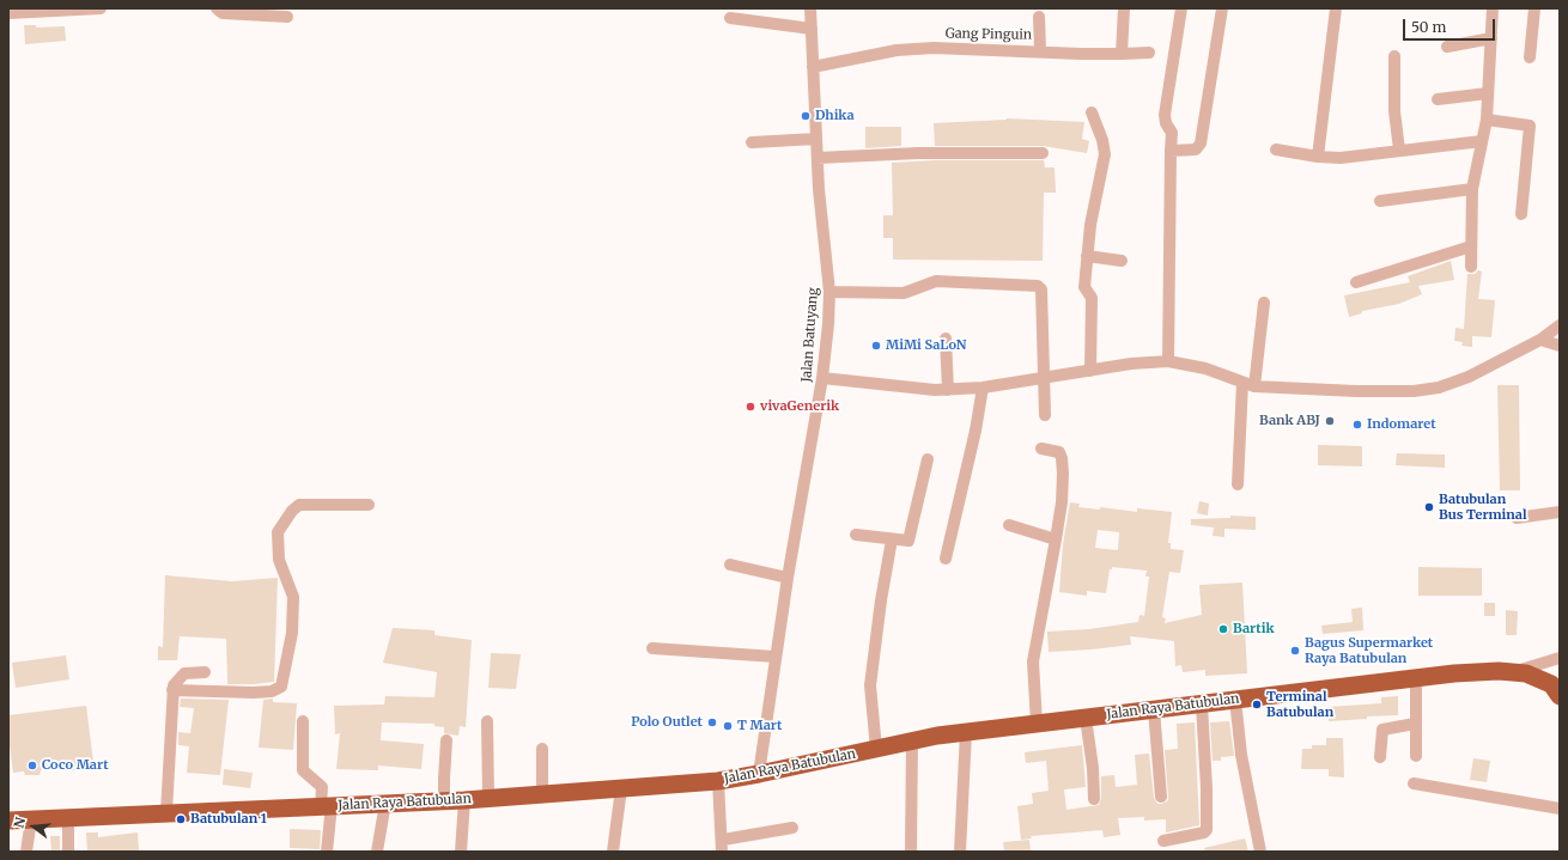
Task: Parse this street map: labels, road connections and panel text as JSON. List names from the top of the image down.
{
  "streets": {
    "highway": ["Jalan Raya Batubulan"],
    "street": ["Gang Pinguin", "Jalan Batuyang"]
  },
  "crossings": [
    ["Gang Pinguin", "Jalan Batuyang"],
    ["Jalan Batuyang", "Jalan Raya Batubulan"]
  ],
  "places": [
    "Dhika",
    "MiMi SaLoN",
    "vivaGenerik",
    "Bank ABJ",
    "Indomaret",
    "Batubulan Bus Terminal",
    "Bartik",
    "Bagus Supermarket Raya Batubulan",
    "Terminal Batubulan",
    "Polo Outlet",
    "T Mart",
    "Coco Mart",
    "Batubulan 1"
  ],
  "scale_bar": "50 m",
  "north": "left"
}
